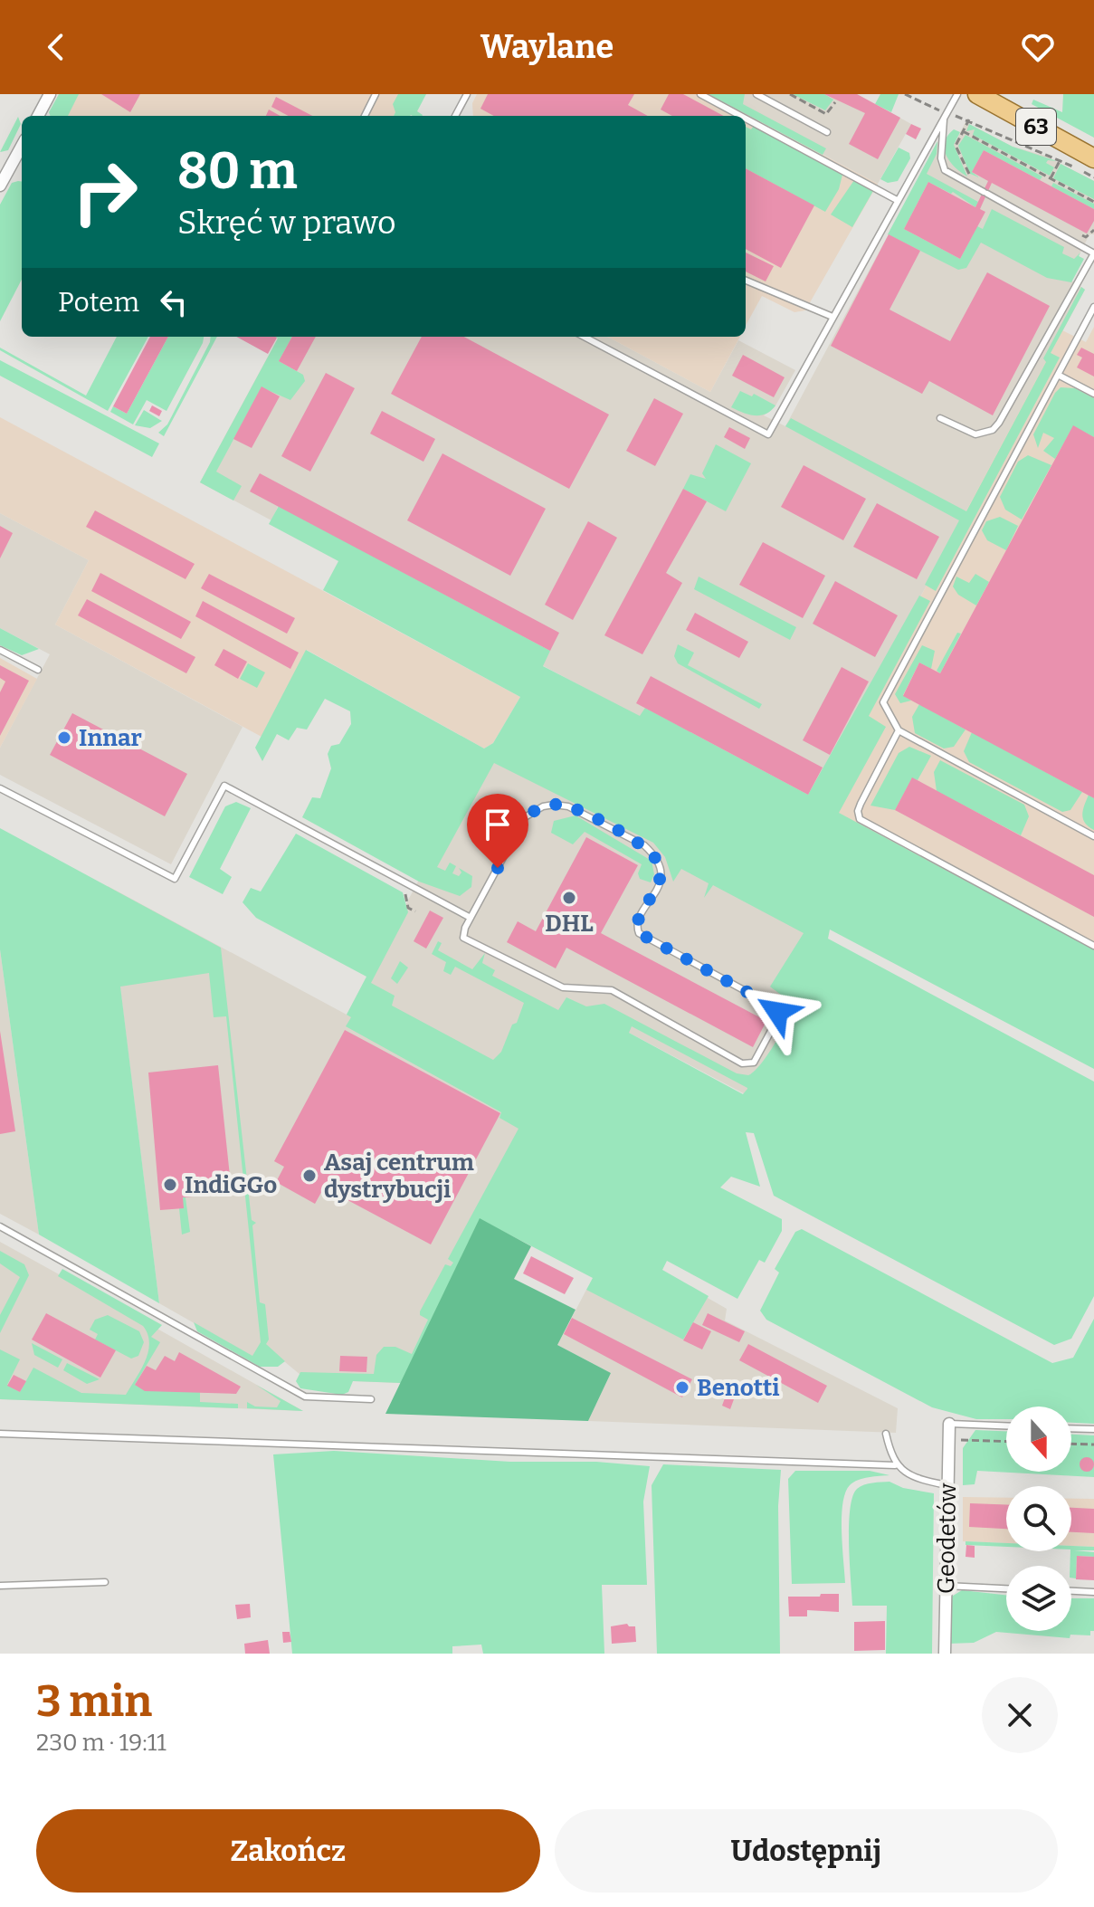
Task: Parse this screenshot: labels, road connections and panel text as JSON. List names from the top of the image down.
{
  "streets": {
    "main road": ["63"],
    "street": ["Geodetów"]
  },
  "places": [
    "Innar",
    "DHL",
    "Asaj centrum dystrybucji",
    "IndiGGo",
    "Benotti"
  ],
  "north": "bottom",
  "page": {
    "header": "Waylane",
    "turn": ["80 m", "Skręć w prawo"],
    "then": "Potem",
    "heading": ["3 min", "230 m · 19:11"],
    "buttons": ["Zakończ", "Udostępnij"]
  }
}
